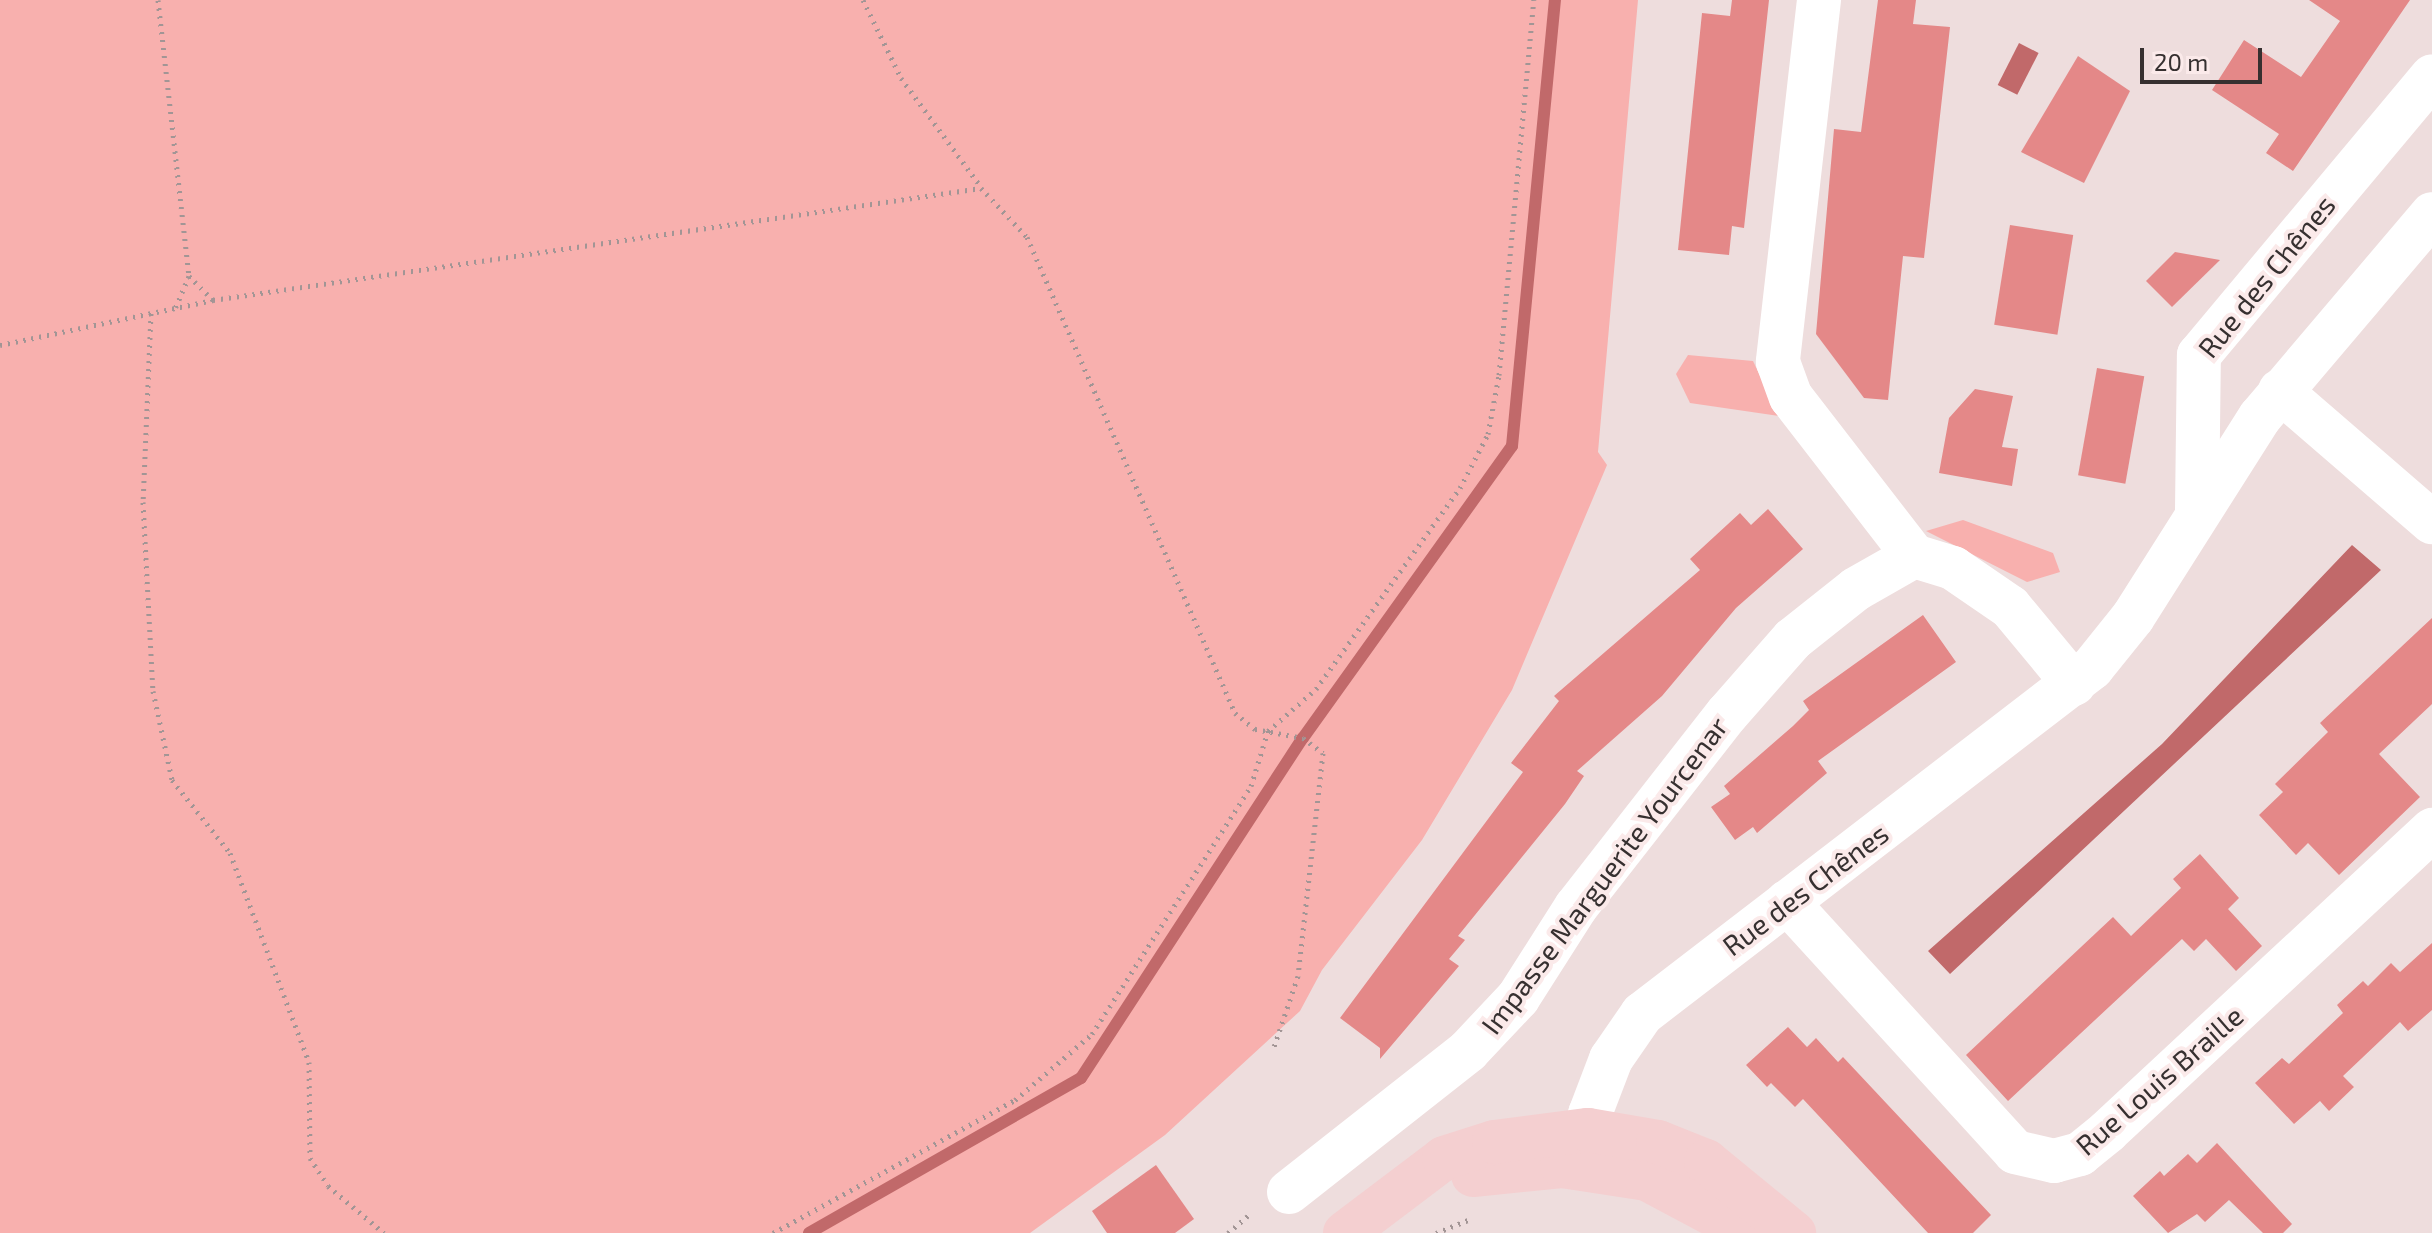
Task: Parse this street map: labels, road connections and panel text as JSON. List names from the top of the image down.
{
  "streets": {
    "street": ["Rue des Chênes", "Impasse Marguerite Yourcenar", "Rue Louis Braille"]
  },
  "crossings": [
    ["Rue des Chênes", "Rue Louis Braille"]
  ],
  "scale_bar": "20 m"
}
